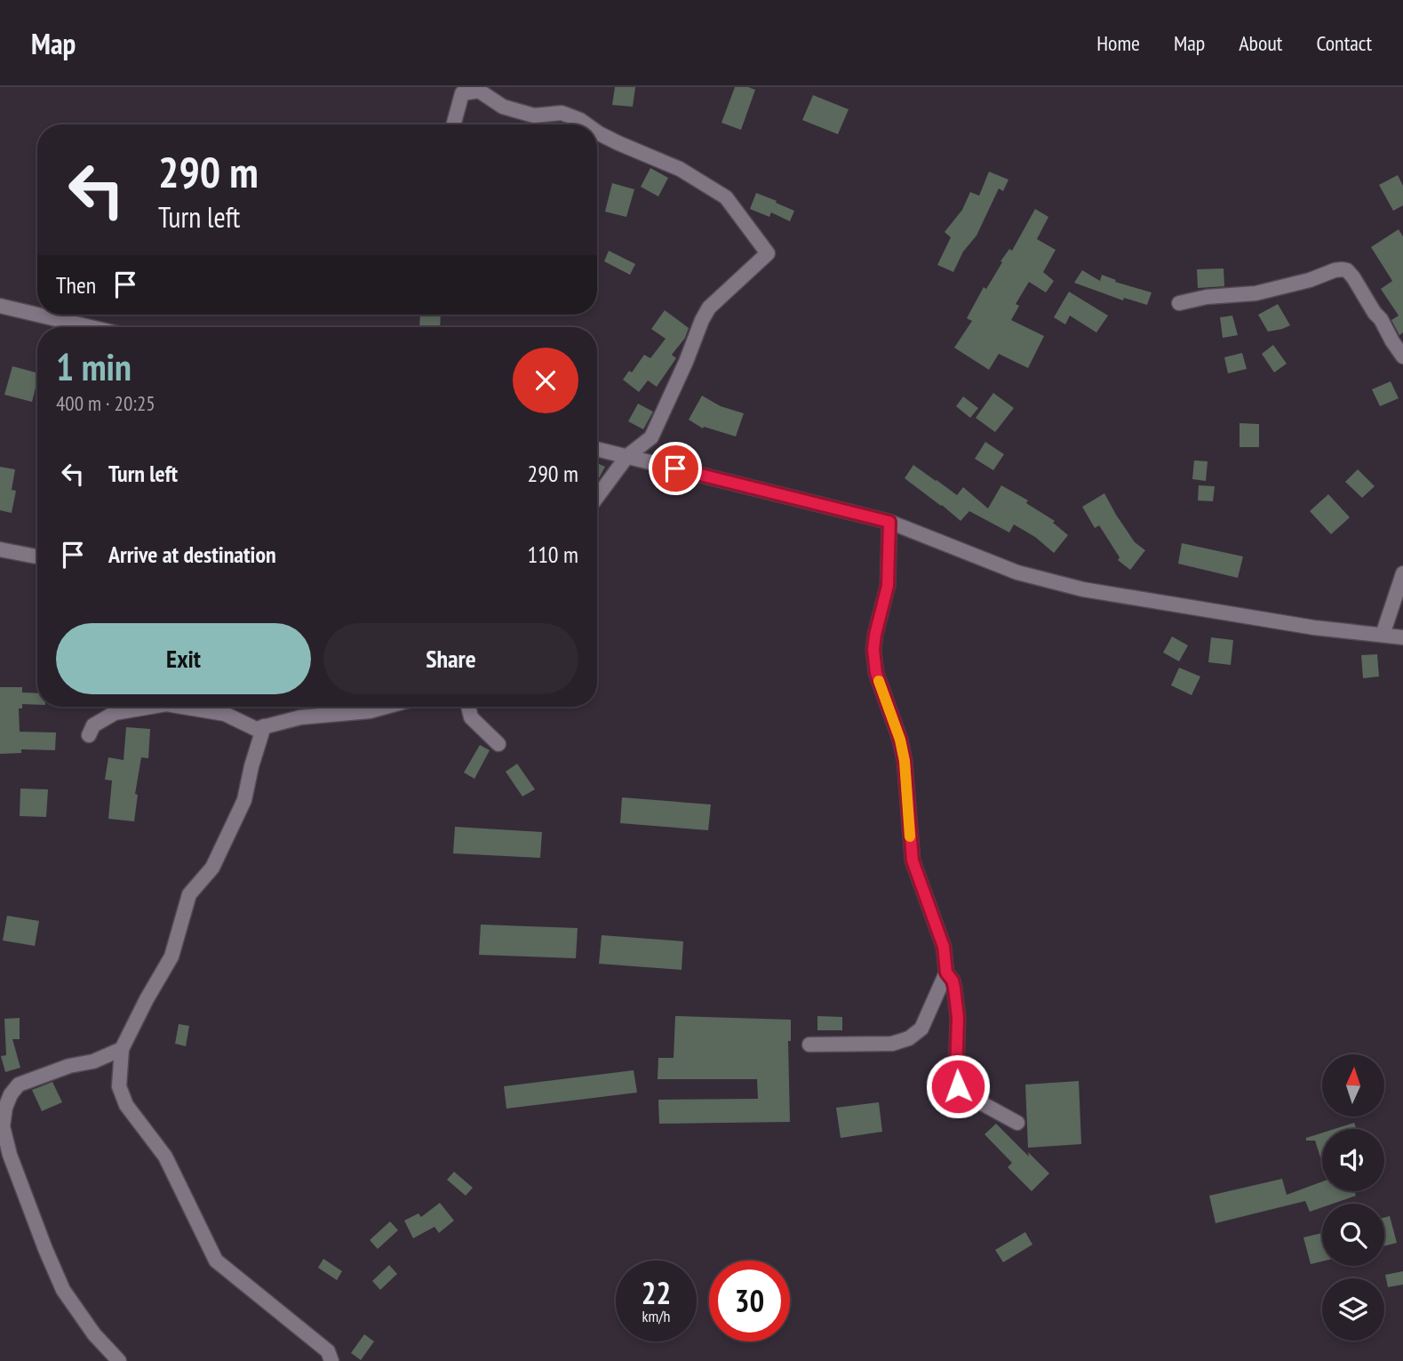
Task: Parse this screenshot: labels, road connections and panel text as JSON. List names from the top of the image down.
{
  "north": "top",
  "page": {
    "header": "Map",
    "nav": [
      "Home",
      "Map",
      "About",
      "Contact"
    ],
    "turn": ["290 m", "Turn left"],
    "then": "Then",
    "heading": ["1 min", "400 m · 20:25"],
    "list": [
      {
        "name": "Turn left",
        "value": "290 m"
      },
      {
        "name": "Arrive at destination",
        "value": "110 m"
      }
    ],
    "buttons": ["Exit", "Share"],
    "speed": "22 km/h",
    "limit": "30"
  }
}
